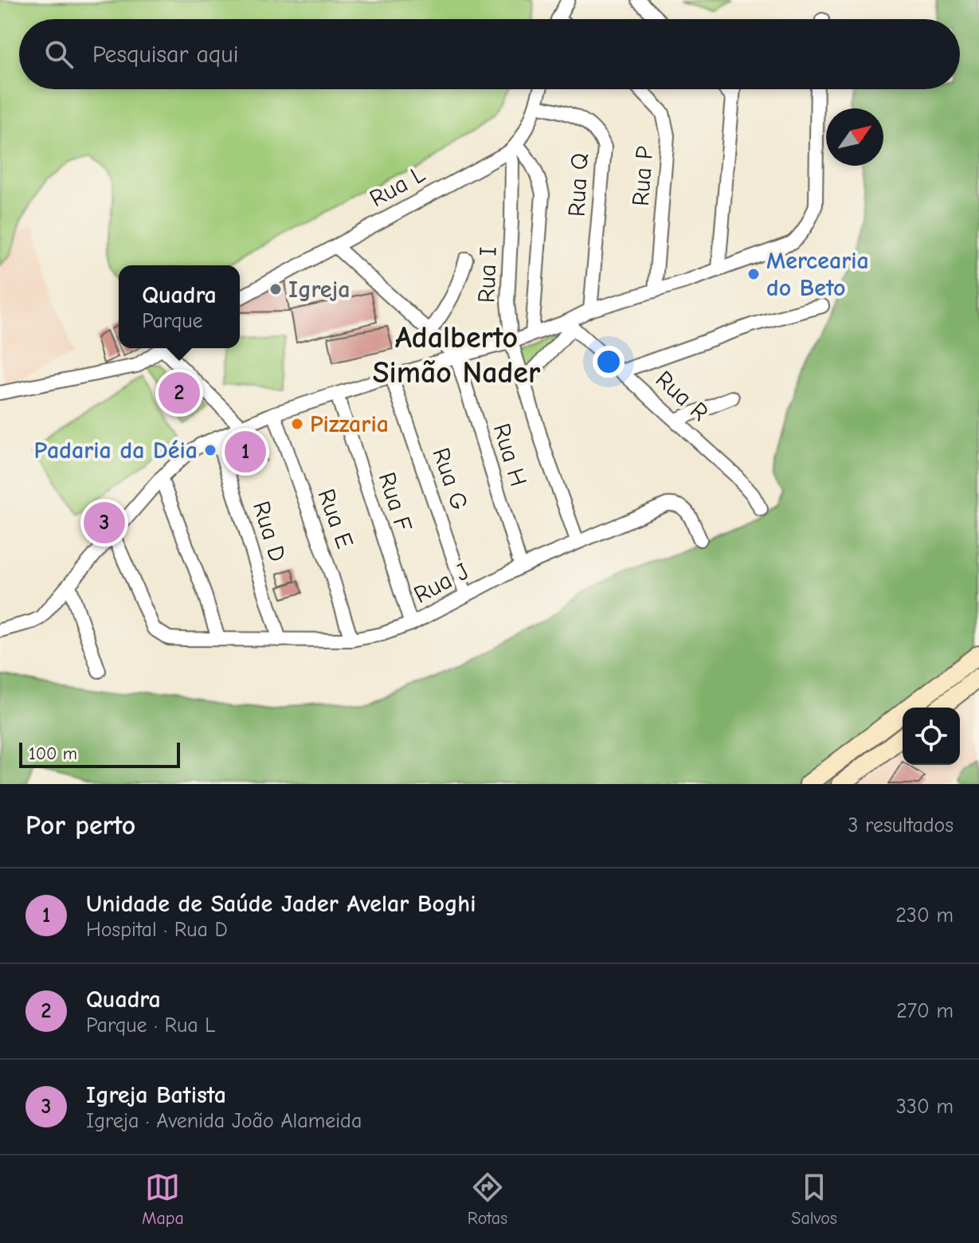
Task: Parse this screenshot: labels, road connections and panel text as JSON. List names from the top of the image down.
{
  "streets": {
    "street": [
      "Rua P",
      "Rua Q",
      "Rua L",
      "Rua I",
      "Rua R",
      "Rua H",
      "Rua G",
      "Rua F",
      "Rua E",
      "Rua D",
      "Rua J"
    ]
  },
  "crossings": [
    ["Rua L", "Rua I"],
    ["Rua I", "Rua J"],
    ["Rua H", "Rua J"],
    ["Rua G", "Rua J"],
    ["Rua F", "Rua J"],
    ["Rua E", "Rua J"],
    ["Rua D", "Rua J"]
  ],
  "districts": ["Adalberto Simão Nader"],
  "places": [
    "Mercearia do Beto",
    "Igreja",
    "Pizzaria",
    "Padaria da Déia"
  ],
  "scale_bar": "100 m",
  "north": "top right",
  "page": {
    "search": "Pesquisar aqui",
    "popup": ["Quadra", "Parque"],
    "pins": ["2", "1", "3"],
    "scale": "100 m",
    "heading": ["Por perto", "3 resultados"],
    "list": [
      {
        "mark": "1",
        "name": "Unidade de Saúde Jader Avelar Boghi",
        "note": "Hospital · Rua D",
        "value": "230 m"
      },
      {
        "mark": "2",
        "name": "Quadra",
        "note": "Parque · Rua L",
        "value": "270 m"
      },
      {
        "mark": "3",
        "name": "Igreja Batista",
        "note": "Igreja · Avenida João Alameida",
        "value": "330 m"
      }
    ],
    "nav": ["Mapa", "Rotas", "Salvos"]
  }
}
